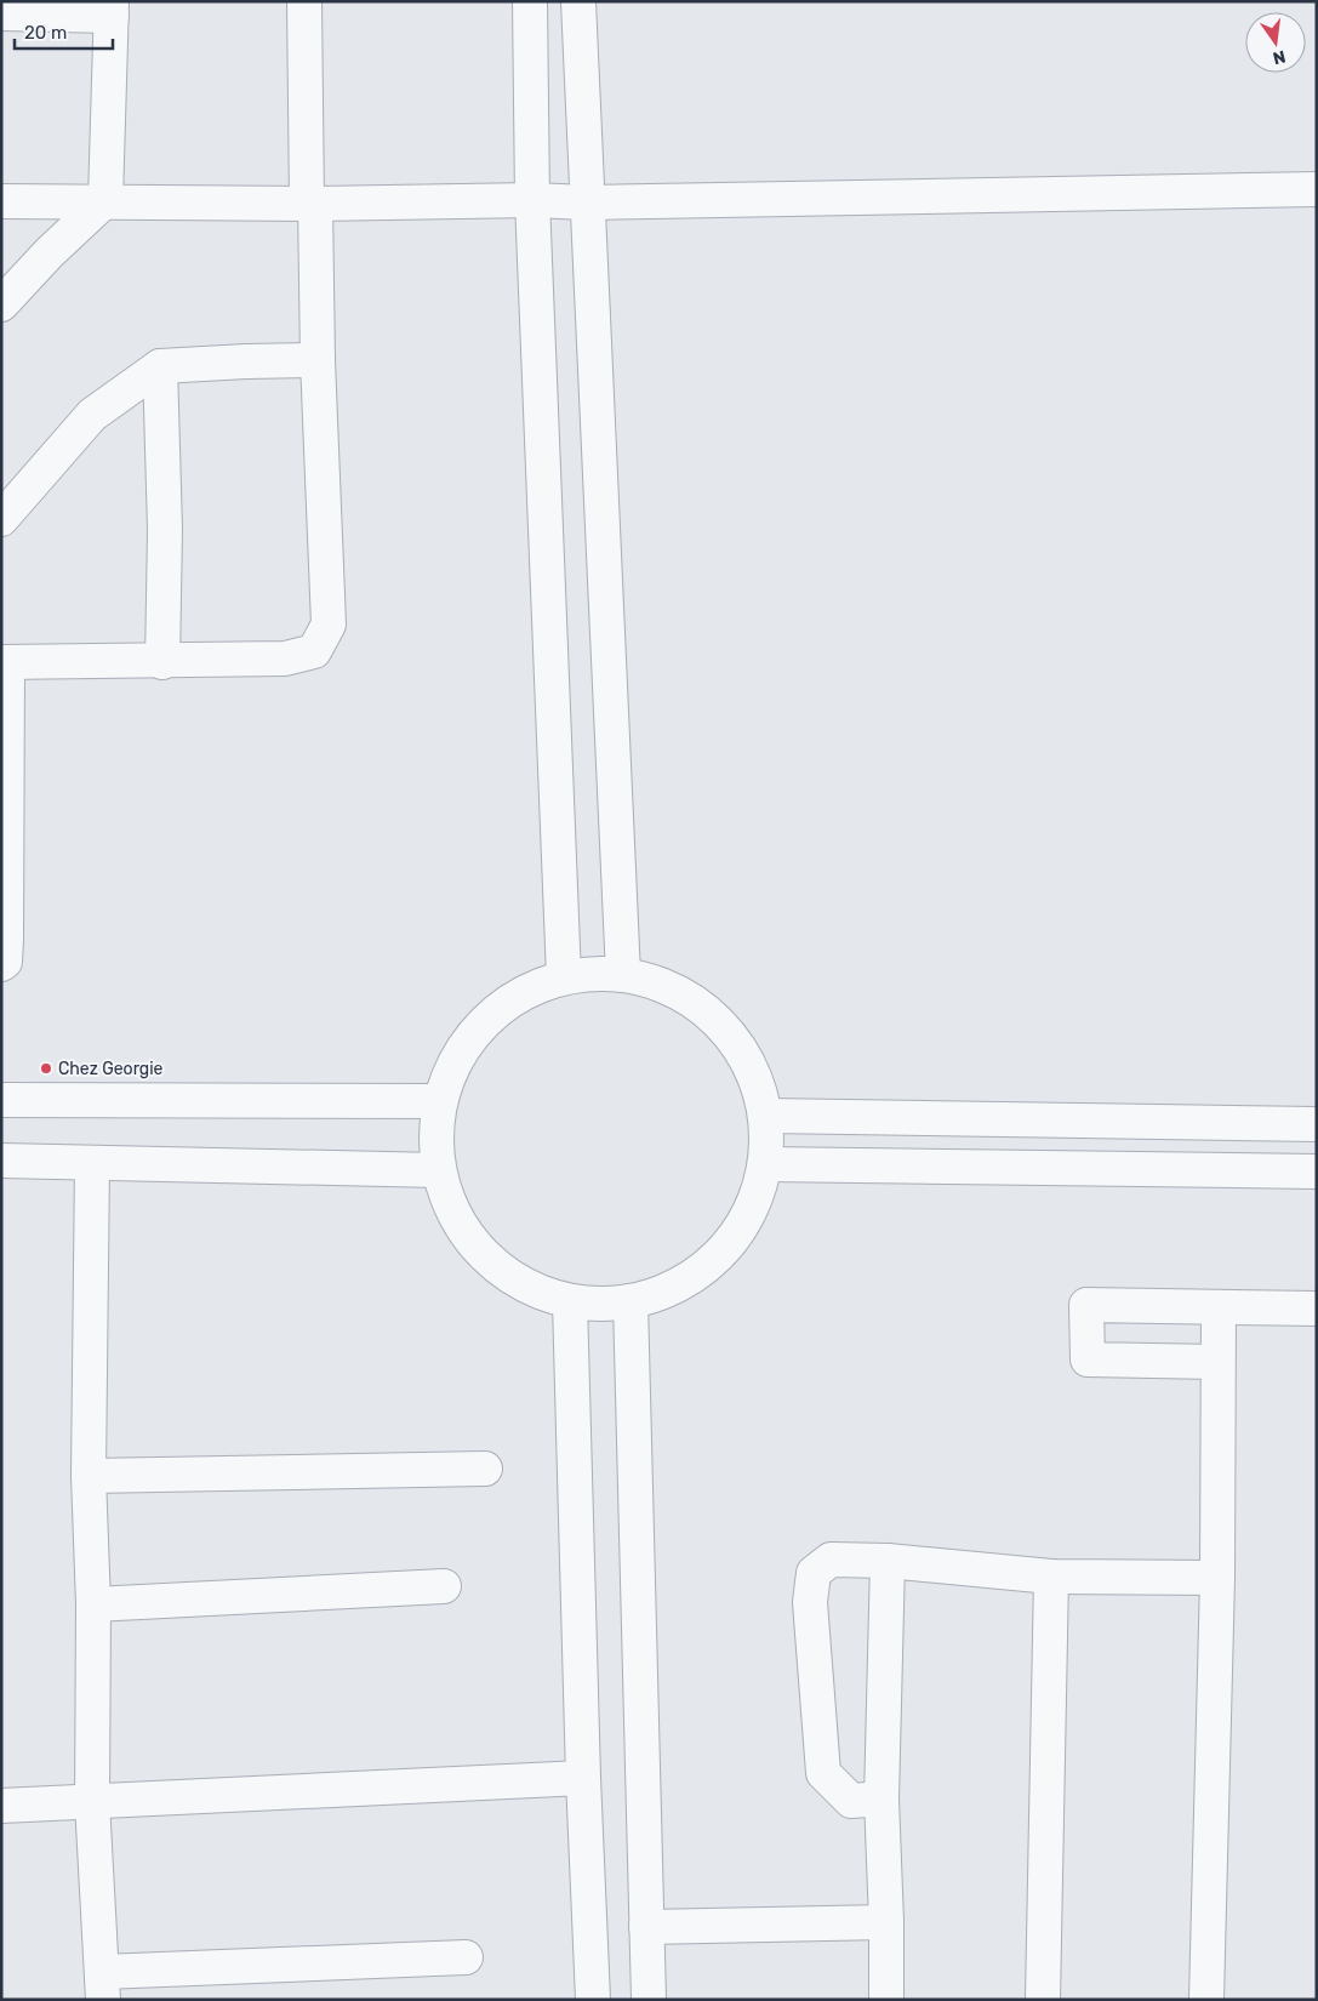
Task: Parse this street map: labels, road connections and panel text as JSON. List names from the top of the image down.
{
  "places": ["Chez Georgie"],
  "scale_bar": "20 m",
  "north": "bottom"
}
